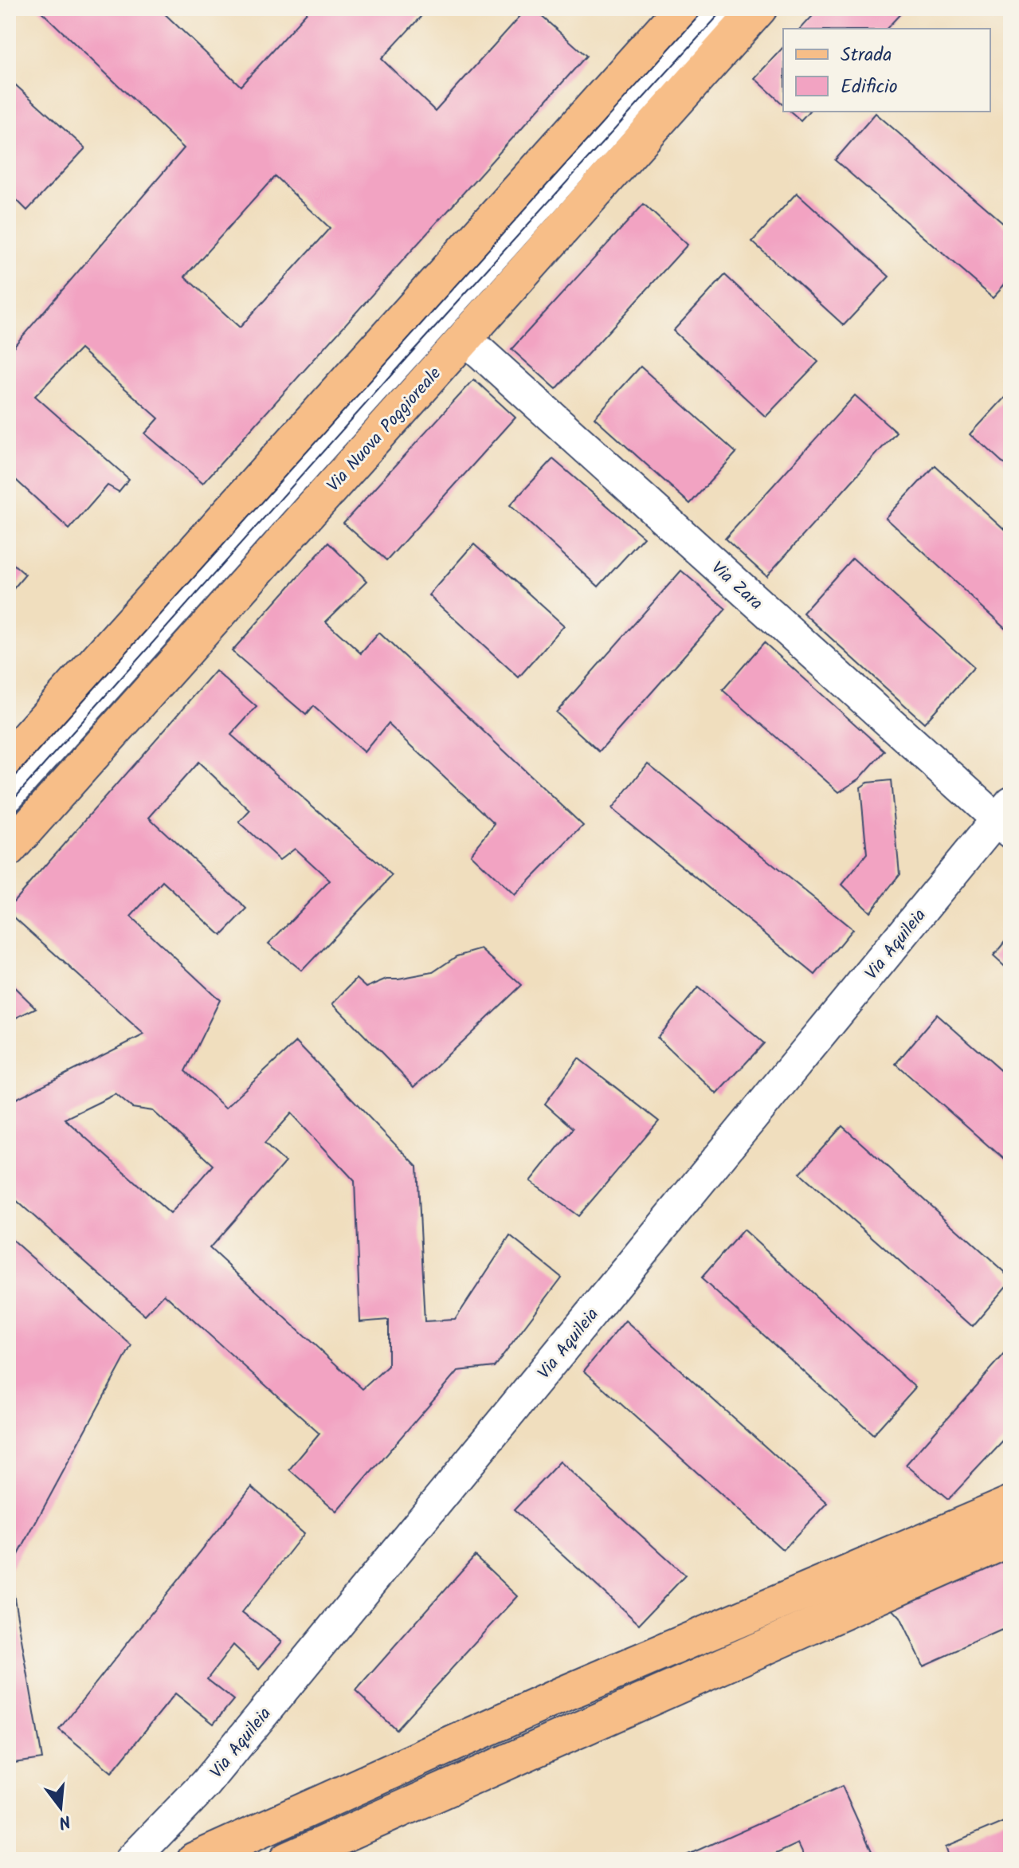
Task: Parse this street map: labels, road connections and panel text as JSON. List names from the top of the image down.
{
  "streets": {
    "main road": ["Via Nuova Poggioreale"],
    "street": ["Via Zara", "Via Aquileia"]
  },
  "crossings": [
    ["Via Nuova Poggioreale", "Via Zara"],
    ["Via Zara", "Via Aquileia"]
  ],
  "legend": ["Strada", "Edificio"],
  "north": "bottom"
}
